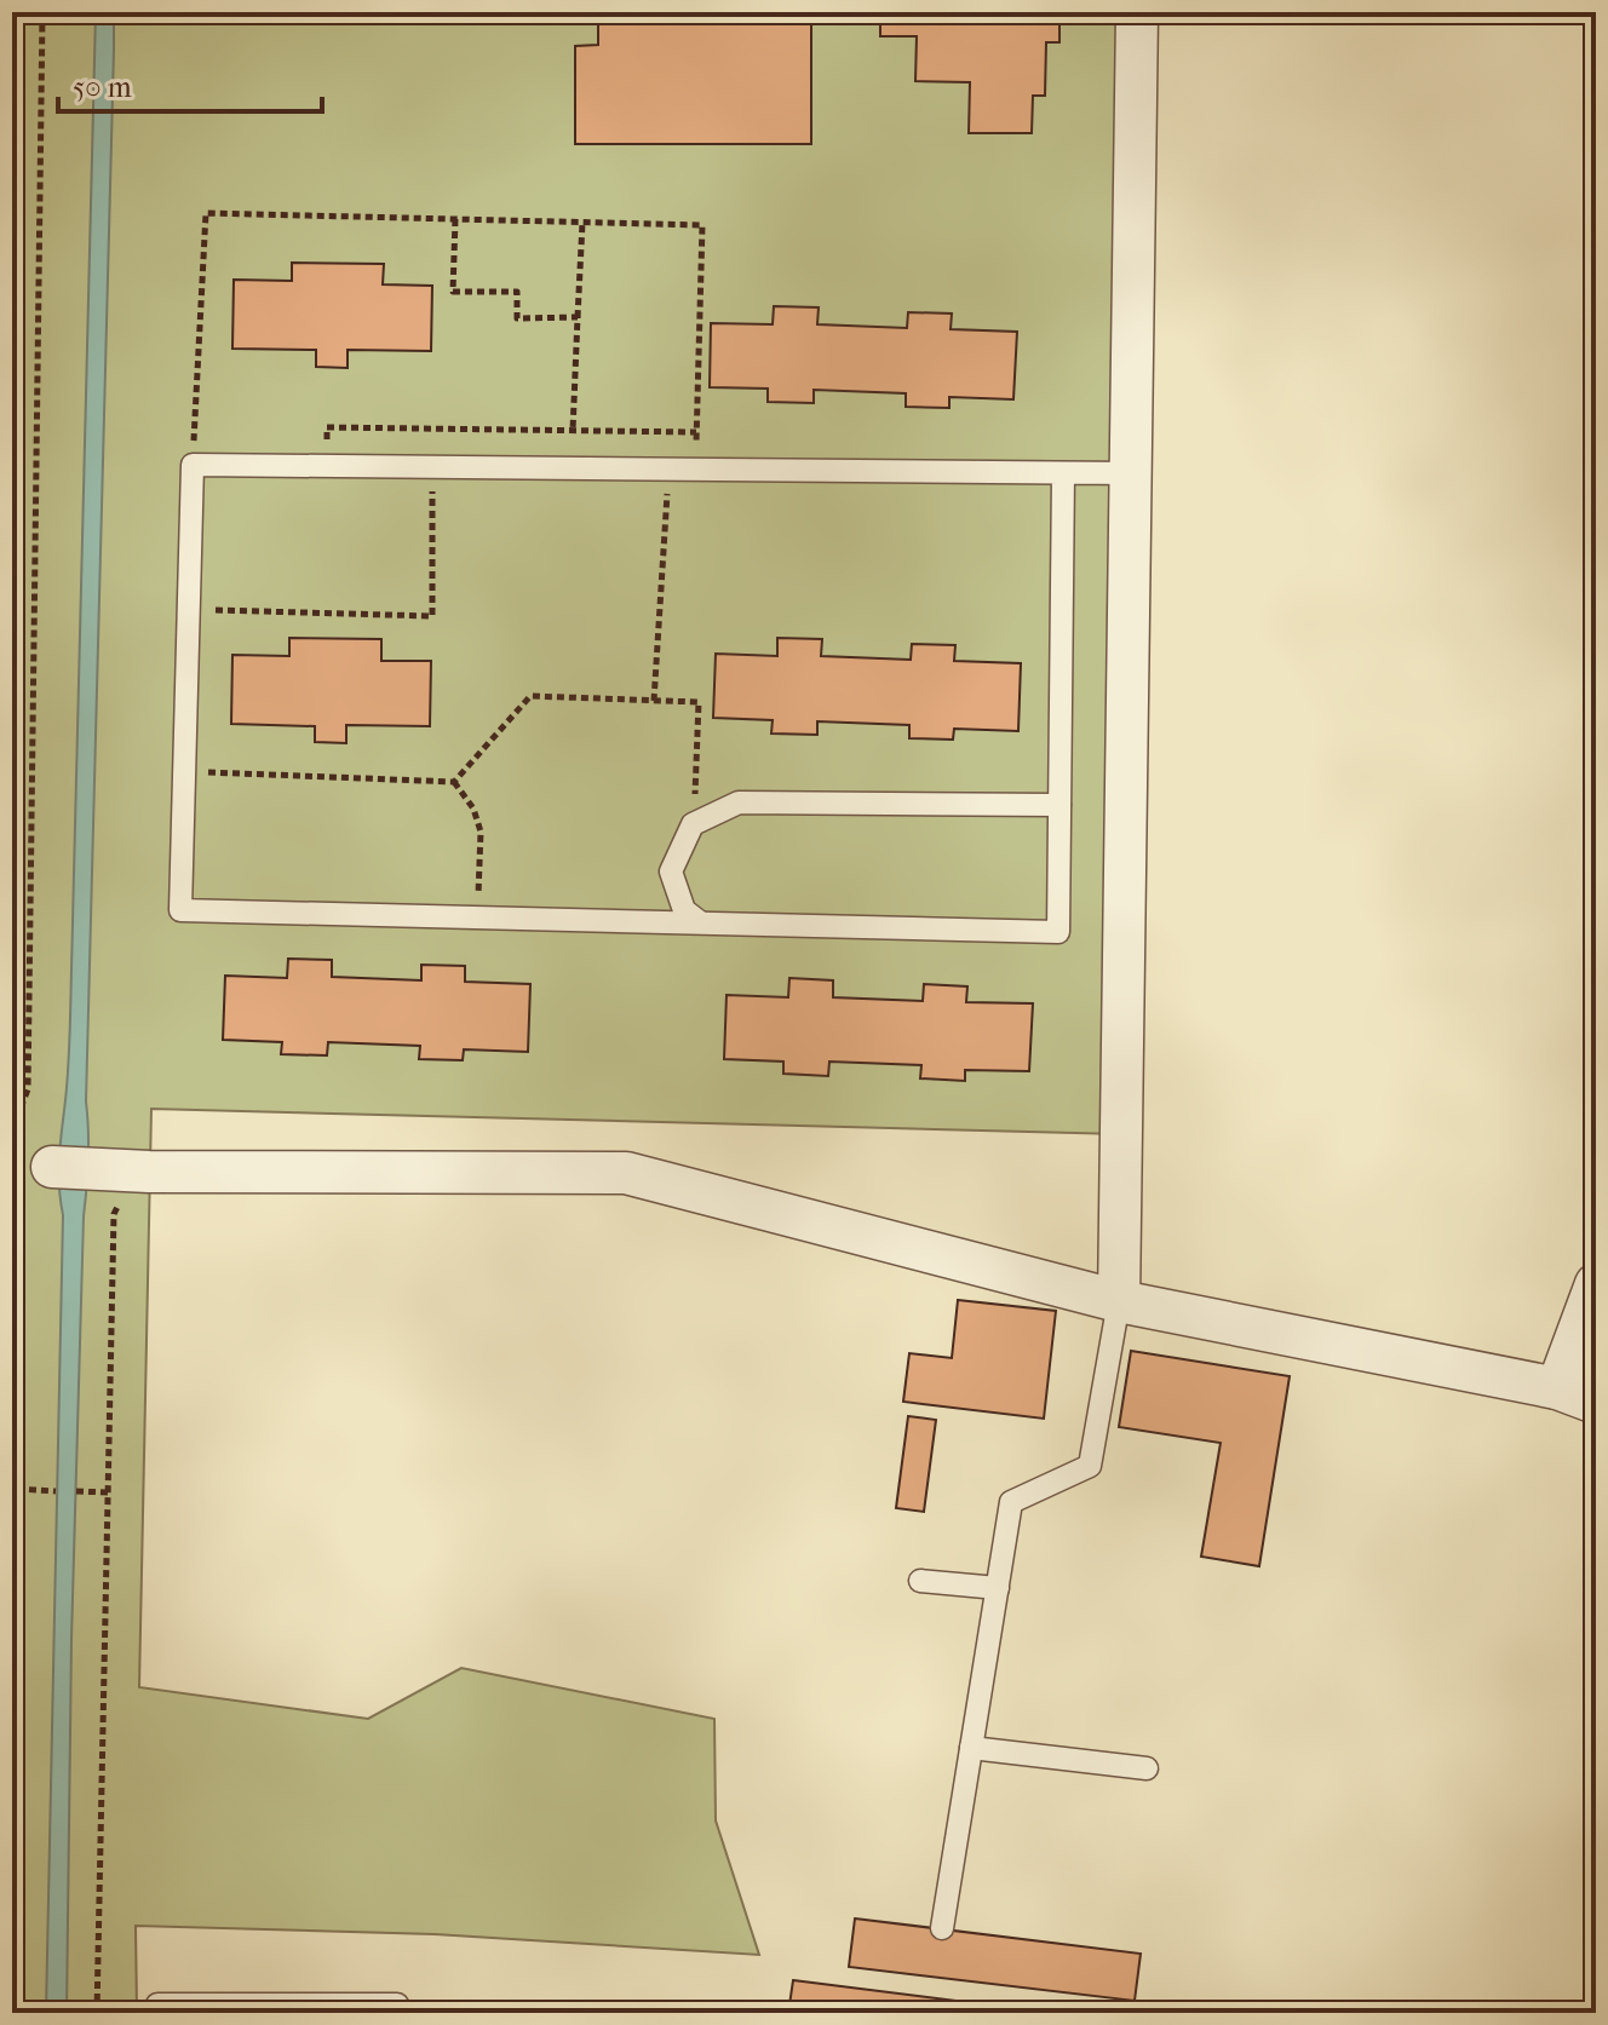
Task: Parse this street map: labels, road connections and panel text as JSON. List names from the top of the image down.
{
  "scale_bar": "50 m"
}
